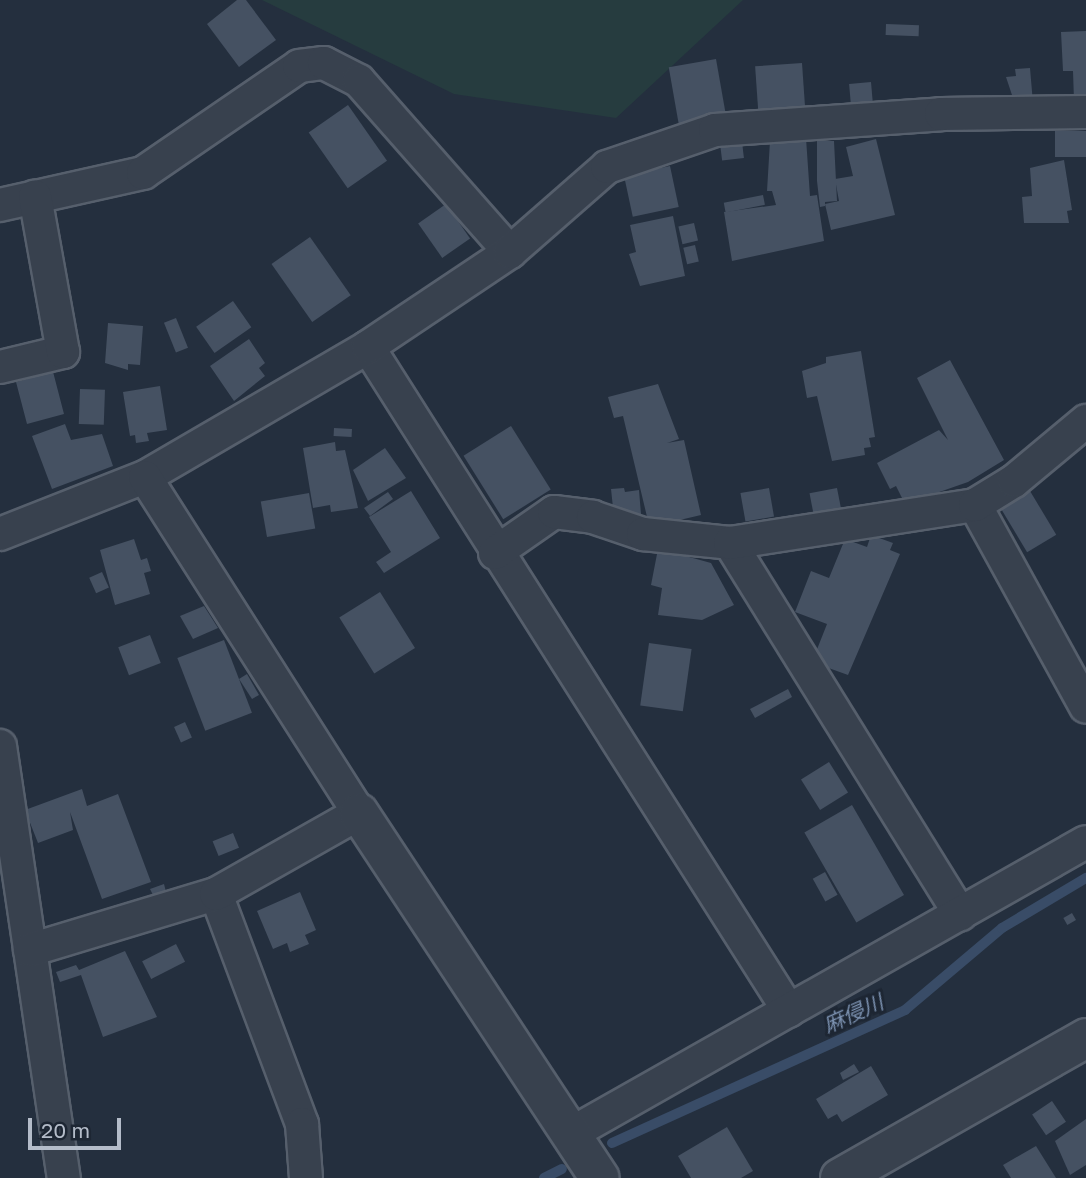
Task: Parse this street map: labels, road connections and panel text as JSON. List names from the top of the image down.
{
  "water": ["麻侵川"],
  "scale_bar": "20 m"
}
